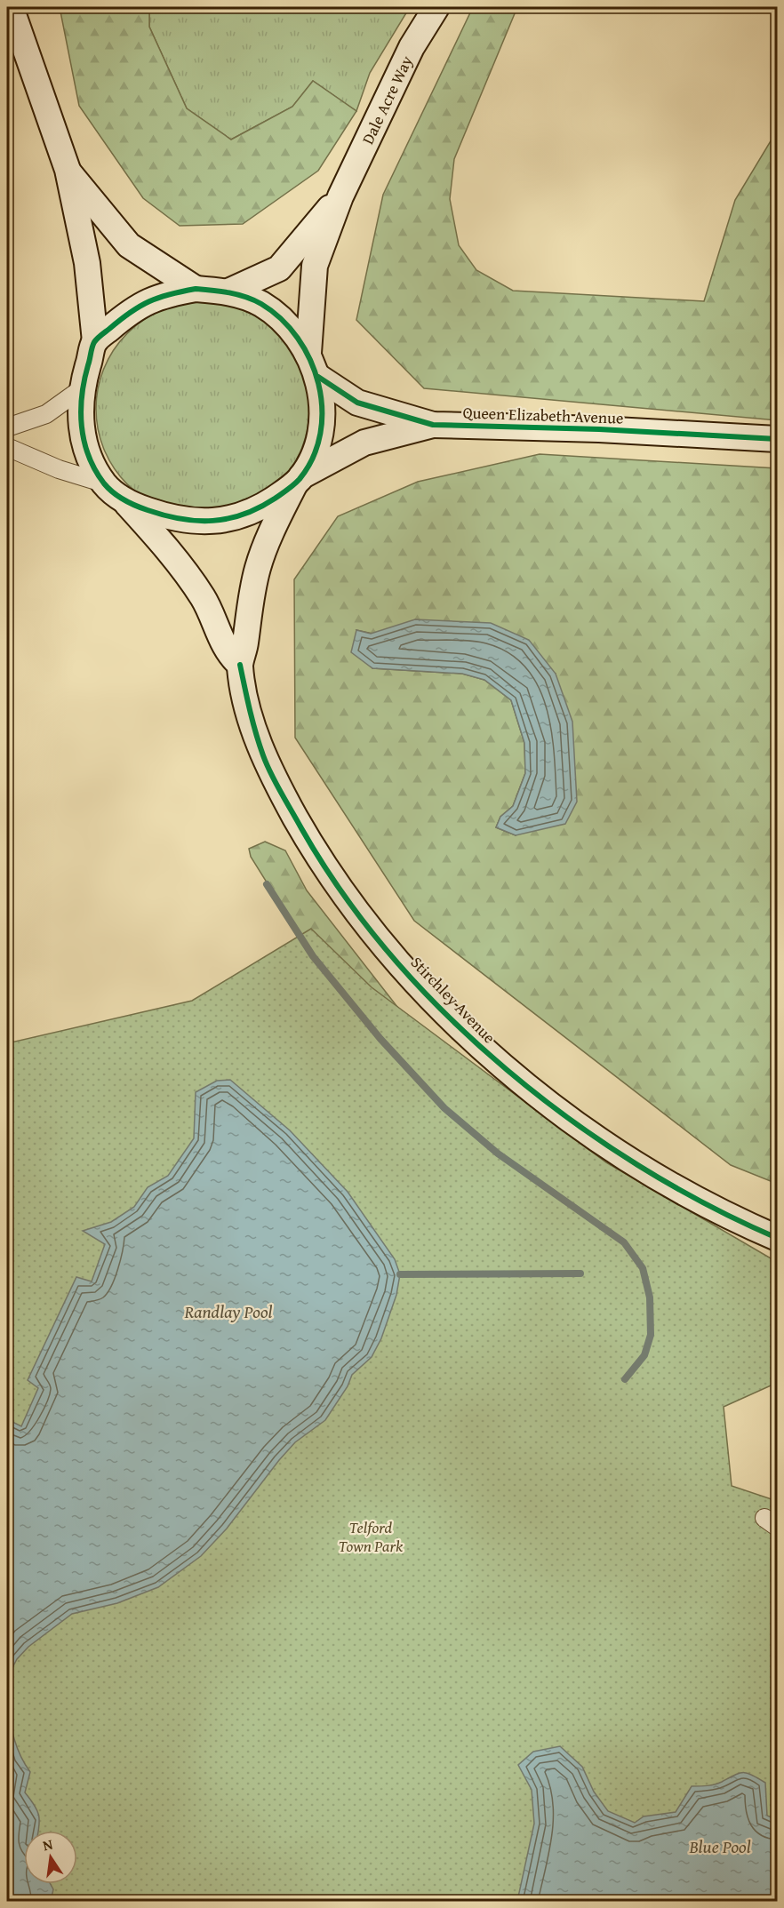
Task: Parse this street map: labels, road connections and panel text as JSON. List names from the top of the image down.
{
  "streets": {
    "street": ["Dale Acre Way", "Queen Elizabeth Avenue", "Stirchley Avenue"]
  },
  "water": ["Randlay Pool", "Blue Pool"],
  "parks": ["Telford Town Park"],
  "north": "top"
}
